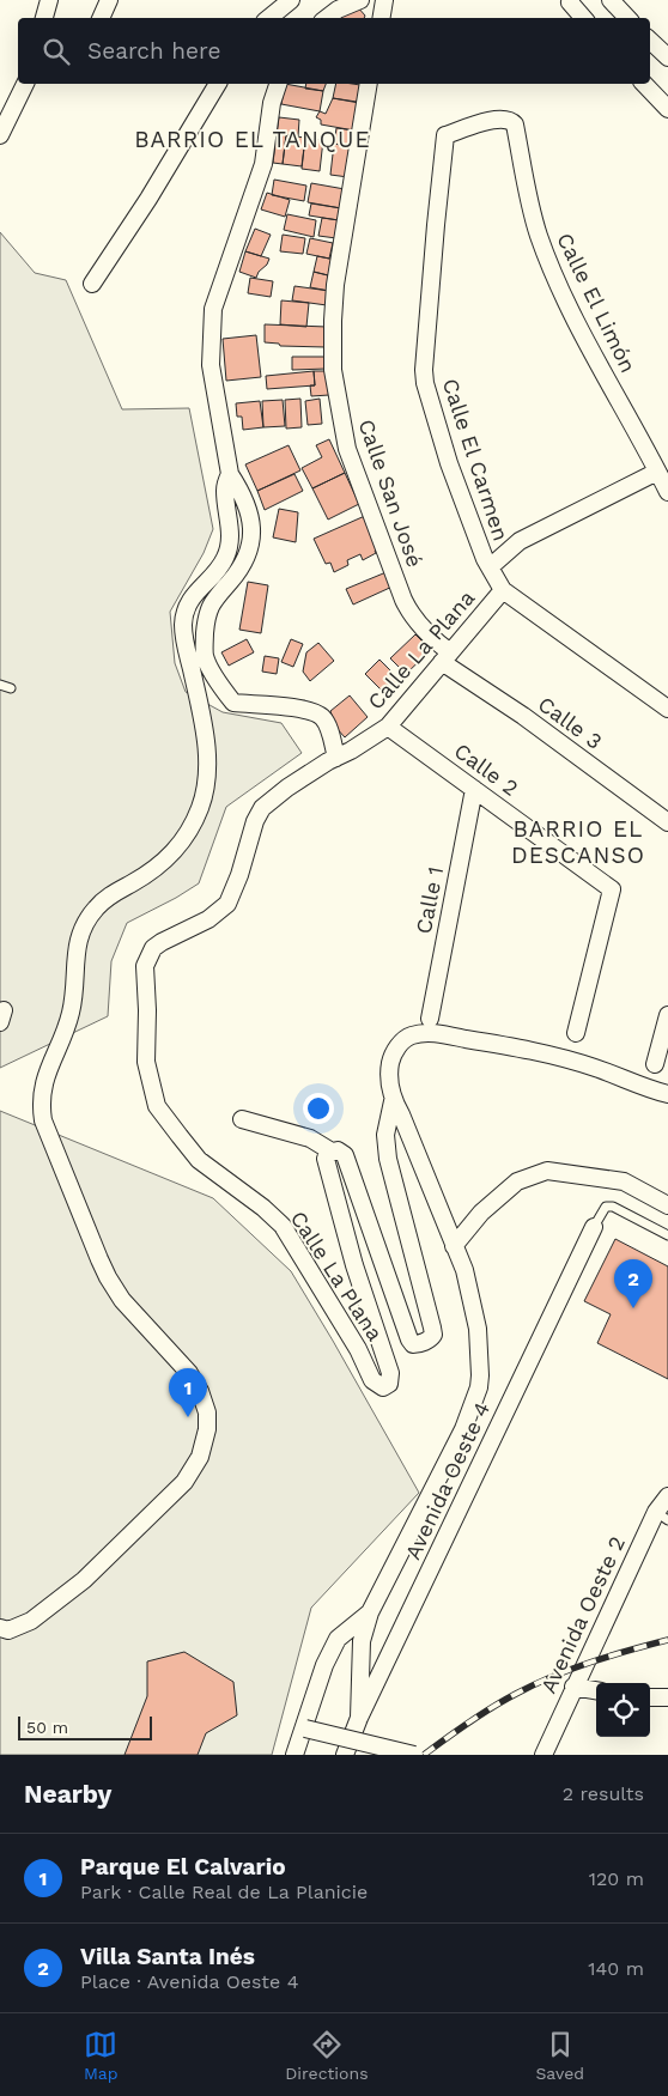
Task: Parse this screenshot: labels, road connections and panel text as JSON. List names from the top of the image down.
{
  "streets": {
    "street": [
      "Calle El Limón",
      "Calle El Carmen",
      "Calle San José",
      "Calle La Plana",
      "Calle 3",
      "Calle 2",
      "Calle 1",
      "Avenida Oeste 4",
      "Avenida Oeste 2"
    ]
  },
  "crossings": [
    ["Calle El Limón", "Calle El Carmen"],
    ["Calle El Carmen", "Calle La Plana"],
    ["Calle San José", "Calle La Plana"],
    ["Calle San José", "Calle 3"],
    ["Calle La Plana", "Calle 3"],
    ["Calle La Plana", "Calle 2"],
    ["Calle 2", "Calle 1"]
  ],
  "districts": ["BARRIO EL TANQUE", "BARRIO EL DESCANSO"],
  "scale_bar": "50 m",
  "page": {
    "search": "Search here",
    "pins": ["2", "1"],
    "scale": "50 m",
    "heading": ["Nearby", "2 results"],
    "list": [
      {
        "mark": "1",
        "name": "Parque El Calvario",
        "note": "Park · Calle Real de La Planicie",
        "value": "120 m"
      },
      {
        "mark": "2",
        "name": "Villa Santa Inés",
        "note": "Place · Avenida Oeste 4",
        "value": "140 m"
      }
    ],
    "nav": ["Map", "Directions", "Saved"]
  }
}
